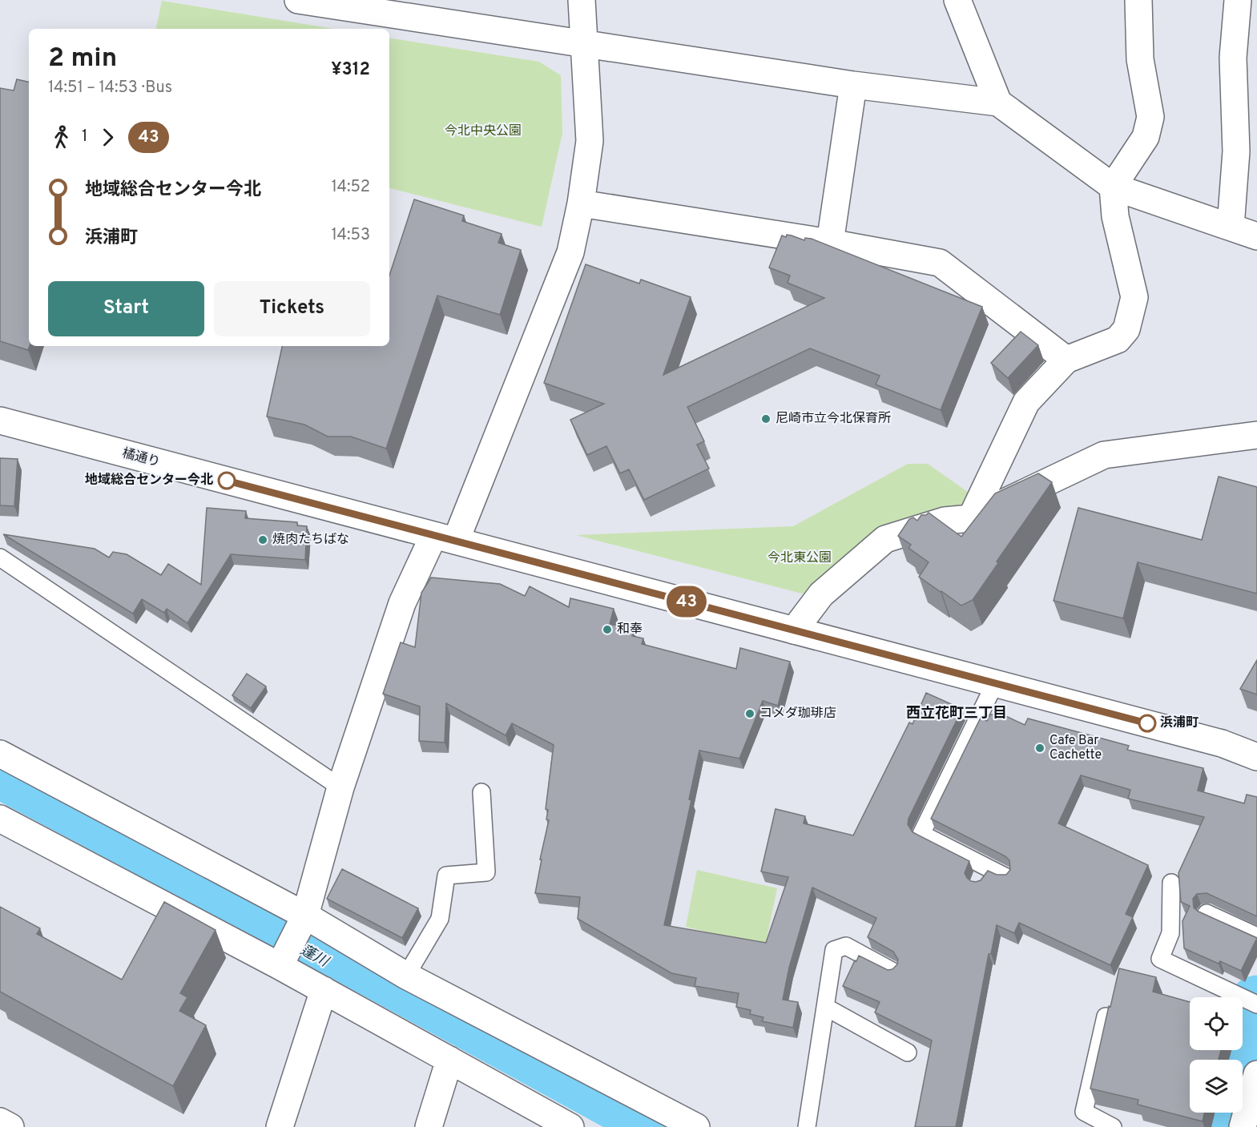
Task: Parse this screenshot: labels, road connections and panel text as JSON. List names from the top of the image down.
{
  "streets": {
    "street": ["橘通り"]
  },
  "districts": ["西立花町三丁目"],
  "water": ["蓬川"],
  "parks": ["今北中央公園", "今北東公園"],
  "places": [
    "尼崎市立今北保育所",
    "地域総合センター今北",
    "焼肉たちばな",
    "和奉",
    "コメダ珈琲店",
    "浜浦町",
    "Cafe Bar Cachette"
  ],
  "lines": ["bus line 43"],
  "page": {
    "on_map": "43",
    "heading": ["2 min", "14:51 – 14:53 · Bus", "¥312"],
    "legs": ["1", "43"],
    "list": [
      {
        "name": "地域総合センター今北",
        "value": "14:52"
      },
      {
        "name": "浜浦町",
        "value": "14:53"
      }
    ],
    "buttons": ["Start", "Tickets"]
  }
}
